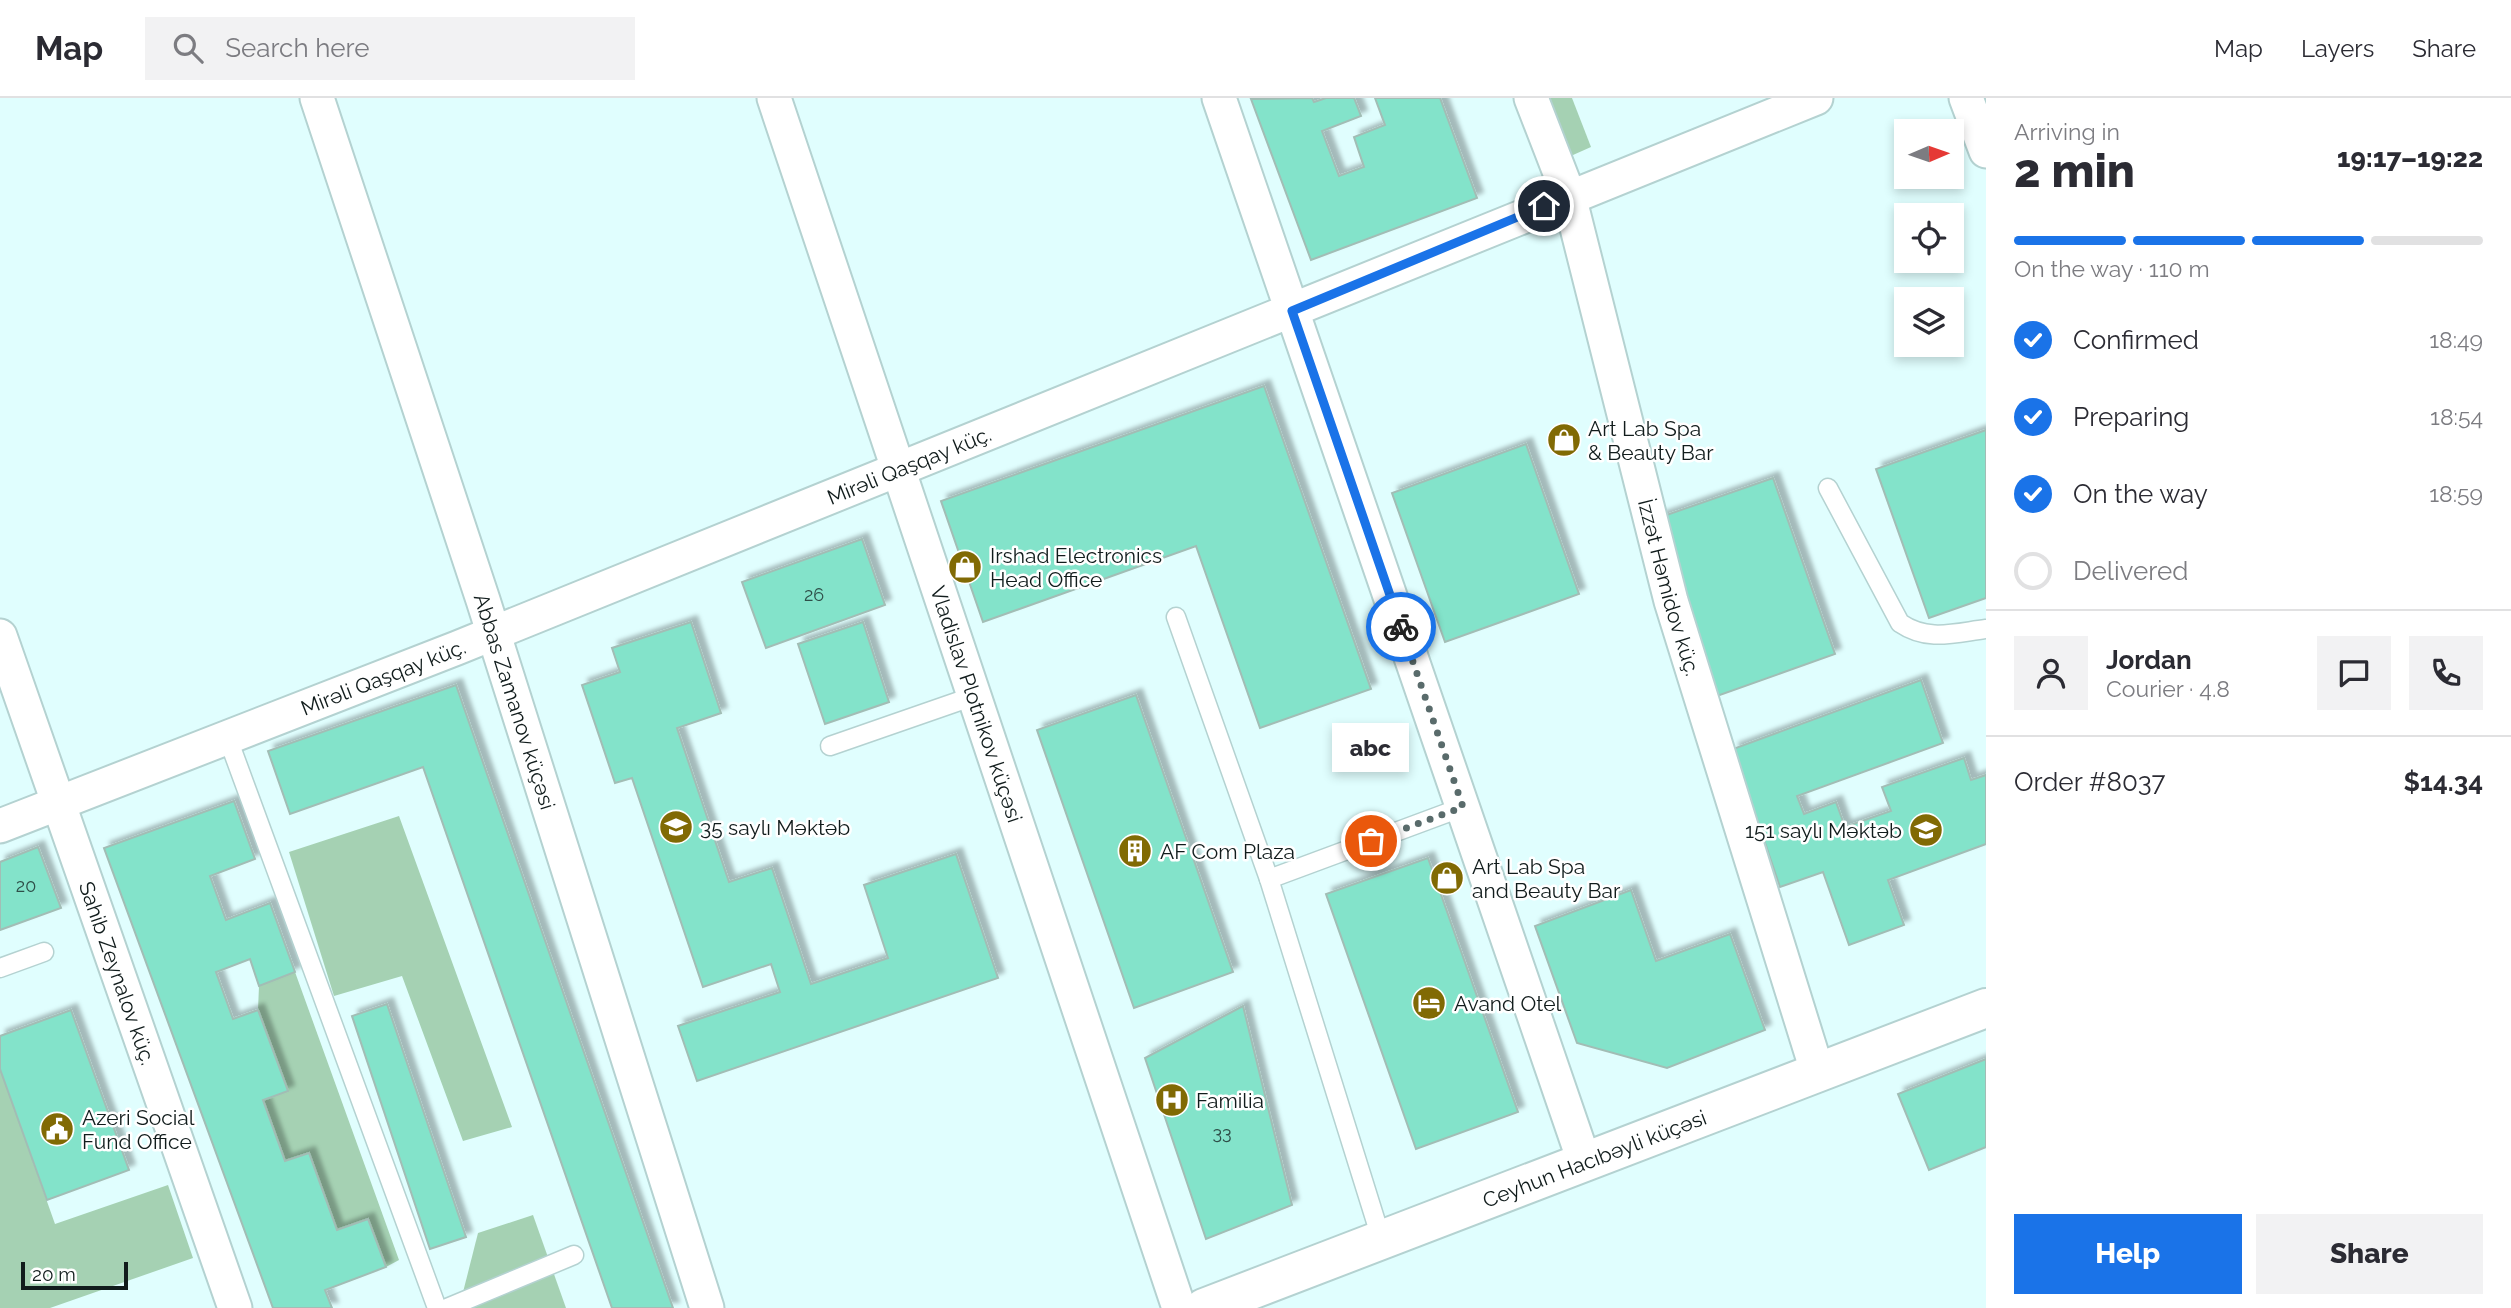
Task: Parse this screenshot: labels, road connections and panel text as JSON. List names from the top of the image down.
{
  "streets": {
    "main road": ["Ceyhun Hacıbəyli küçəsi"],
    "street": [
      "Mirəli Qaşqay küç.",
      "İzzət Həmidov küç.",
      "Abbas Zamanov küçəsi",
      "Vladislav Plotnikov küçəsi",
      "Sahib Zeynalov küç."
    ]
  },
  "crossings": [
    ["Mirəli Qaşqay küç.", "İzzət Həmidov küç."],
    ["Mirəli Qaşqay küç.", "Abbas Zamanov küçəsi"],
    ["Mirəli Qaşqay küç.", "Vladislav Plotnikov küçəsi"],
    ["Mirəli Qaşqay küç.", "Sahib Zeynalov küç."],
    ["İzzət Həmidov küç.", "Ceyhun Hacıbəyli küçəsi"]
  ],
  "places": {
    "shop": ["Art Lab Spa & Beauty Bar", "Irshad Electronics Head Office", "Art Lab Spa and Beauty Bar"],
    "school or university": ["35 saylı Məktəb", "151 saylı Məktəb"],
    "other": ["abc"],
    "building": ["AF Com Plaza"],
    "hotel": ["Avand Otel"],
    "hospital": ["Familia"],
    "public building": ["Azeri Social Fund Office"]
  },
  "house_numbers": ["26", "20", "33"],
  "scale_bar": "20 m",
  "north": "right",
  "page": {
    "header": "Map",
    "search": "Search here",
    "nav": ["Map", "Layers", "Share"],
    "heading": ["2 min", "Arriving in", "19:17–19:22"],
    "panel": [
      "Jordan",
      "Courier · 4.8",
      "Order #8037",
      "$14.34"
    ],
    "bar": "On the way · 110 m",
    "list": [
      ["Confirmed", "18:49"],
      ["Preparing", "18:54"],
      ["On the way", "18:59"],
      "Delivered"
    ],
    "bubble": "abc",
    "buttons": ["Help", "Share"],
    "scale": "20 m"
  }
}
